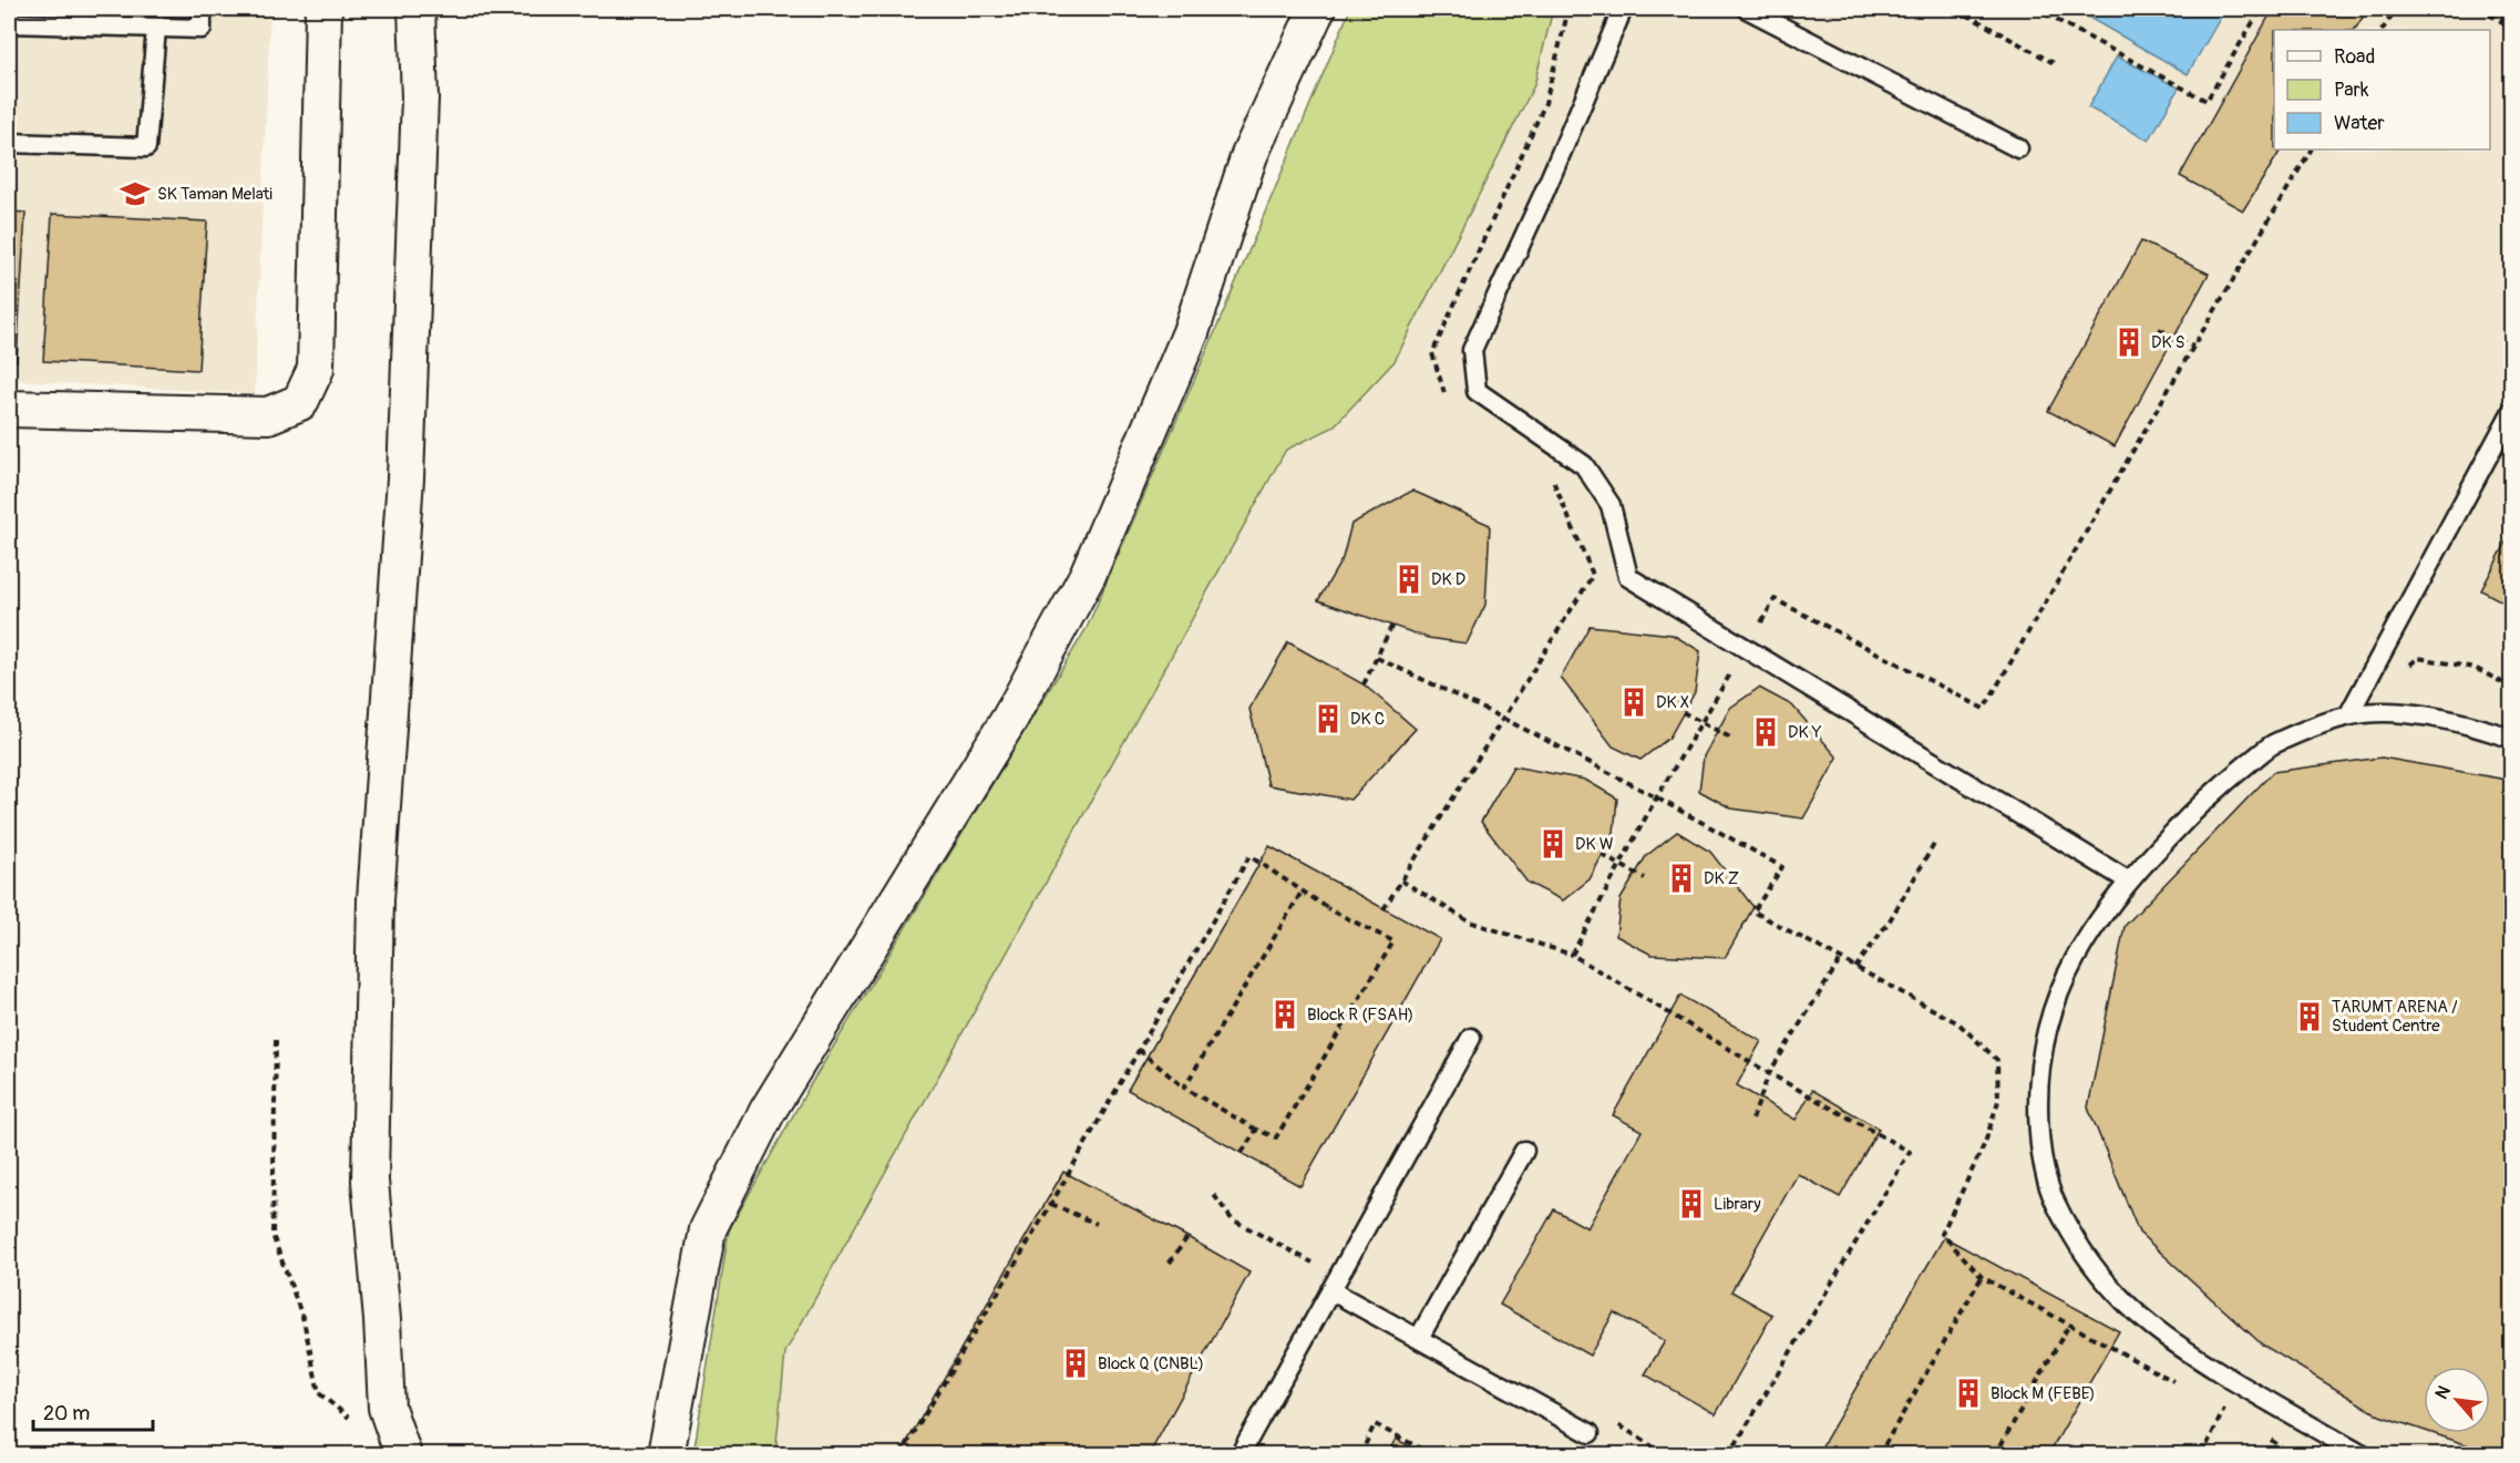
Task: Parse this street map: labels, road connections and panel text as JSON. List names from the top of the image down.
{
  "places": {
    "school or university": ["SK Taman Melati"],
    "building": [
      "DK S",
      "DK D",
      "DK X",
      "DK C",
      "DK Y",
      "DK W",
      "DK Z",
      "Block R (FSAH)",
      "TARUMT ARENA / Student Centre",
      "Library",
      "Block Q (CNBL)",
      "Block M (FEBE)"
    ]
  },
  "legend": ["Road", "Park", "Water"],
  "scale_bar": "20 m",
  "north": "top left"
}
